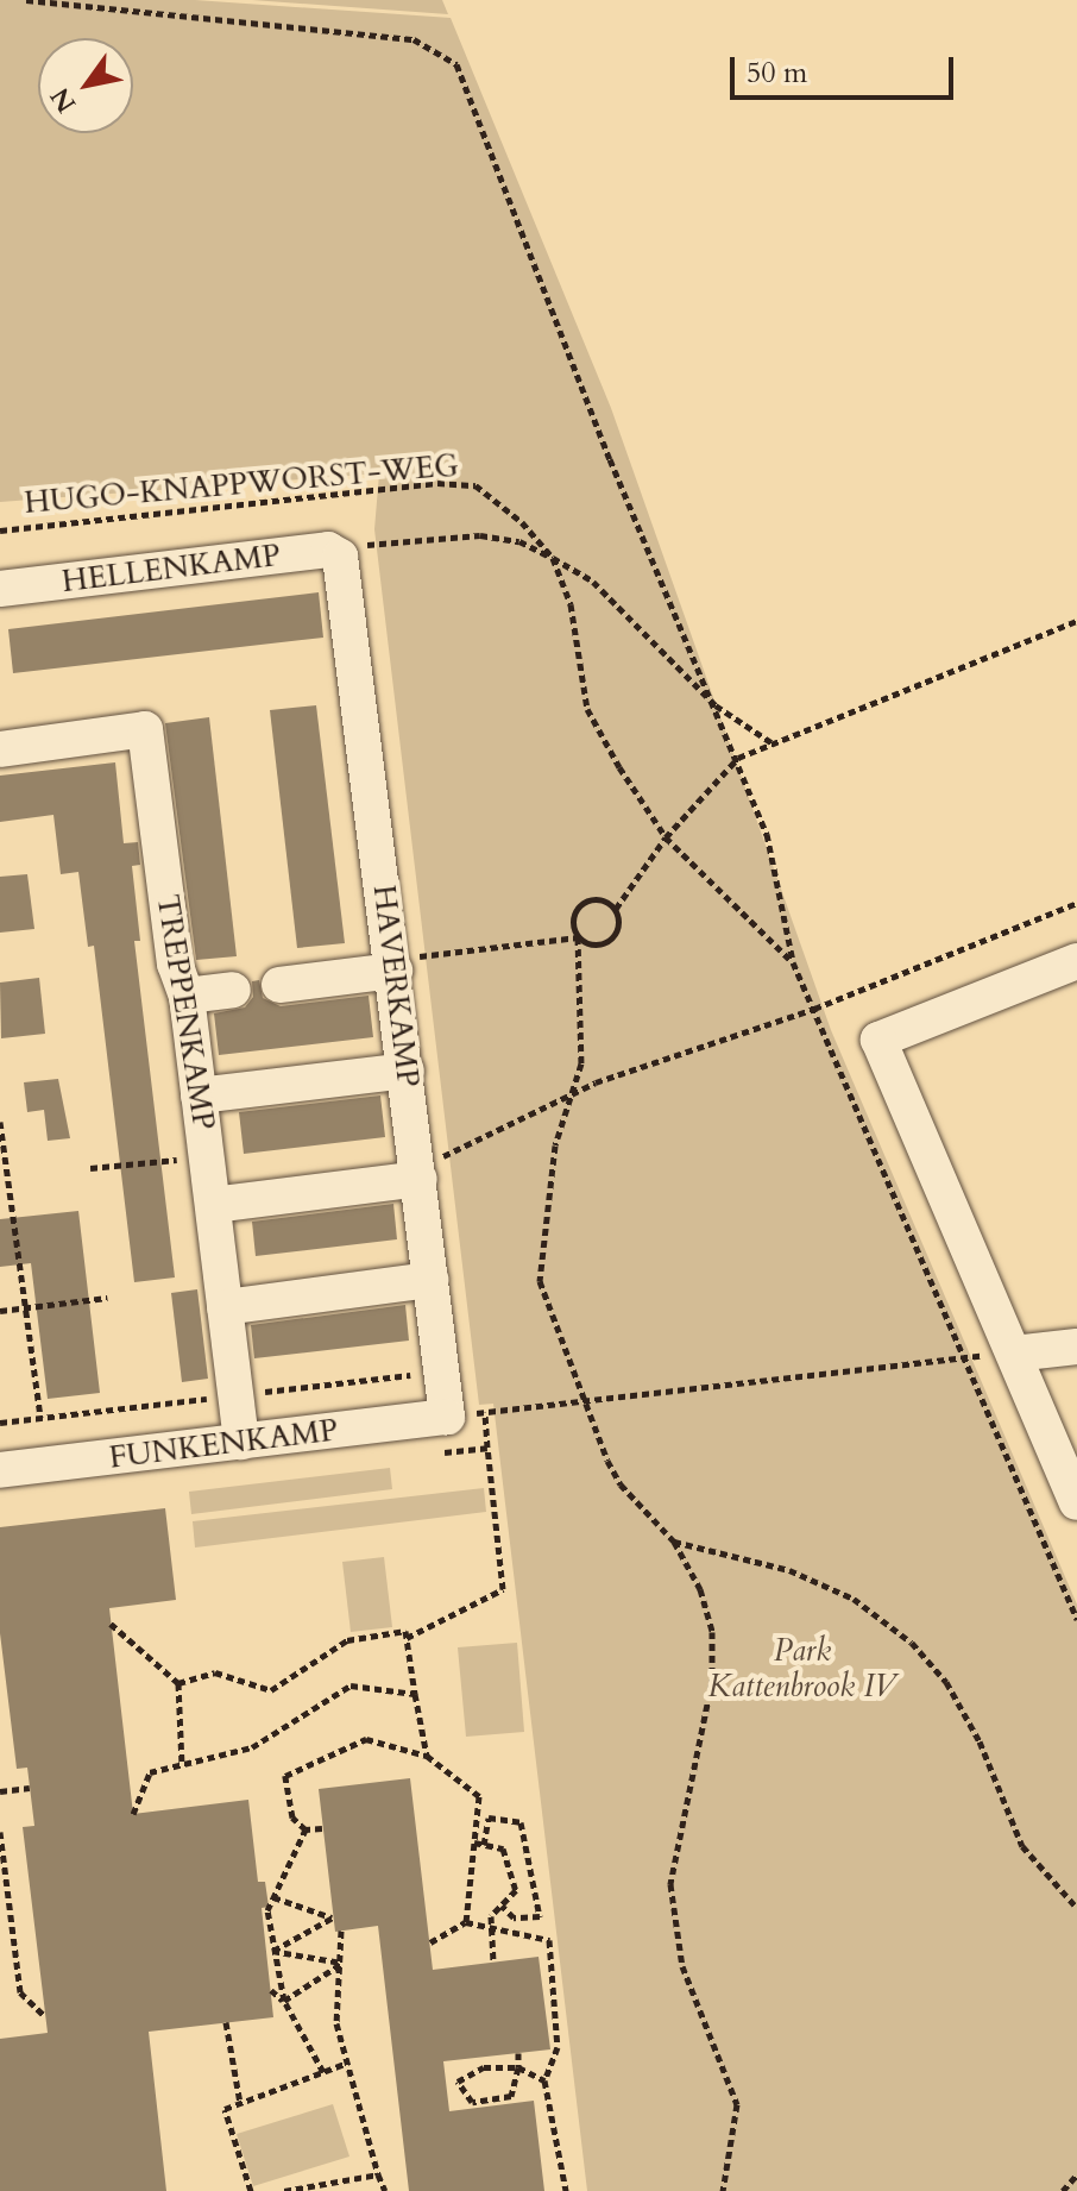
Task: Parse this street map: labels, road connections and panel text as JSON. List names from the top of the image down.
{
  "streets": {
    "street": [
      "HELLENKAMP",
      "HAVERKAMP",
      "TREPPENKAMP",
      "FUNKENKAMP"
    ],
    "path": ["HUGO-KNAPPWORST-WEG"]
  },
  "crossings": [
    ["HELLENKAMP", "HAVERKAMP"],
    ["HAVERKAMP", "FUNKENKAMP"],
    ["TREPPENKAMP", "FUNKENKAMP"]
  ],
  "parks": ["Park Kattenbrook IV"],
  "scale_bar": "50 m",
  "north": "bottom left"
}
